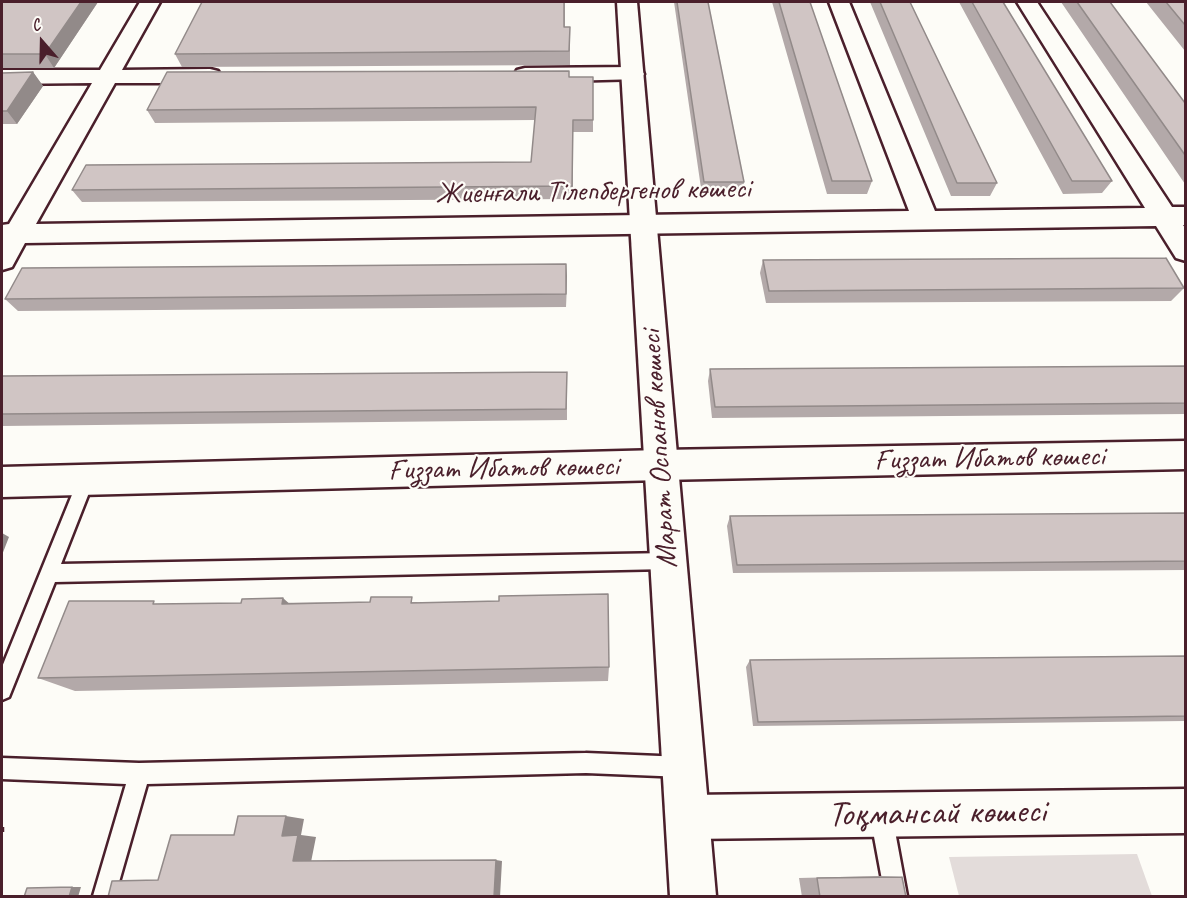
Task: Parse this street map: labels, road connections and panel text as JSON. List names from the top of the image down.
{
  "streets": {
    "street": [
      "Жиенғали Тілепбергенов көшесі",
      "Марат Оспанов көшесі",
      "Ғиззат Ибатов көшесі",
      "Тоқмансай көшесі"
    ]
  },
  "crossings": [
    ["Жиенғали Тілепбергенов көшесі", "Марат Оспанов көшесі"],
    ["Марат Оспанов көшесі", "Ғиззат Ибатов көшесі"],
    ["Марат Оспанов көшесі", "Тоқмансай көшесі"]
  ],
  "north": "top"
}
